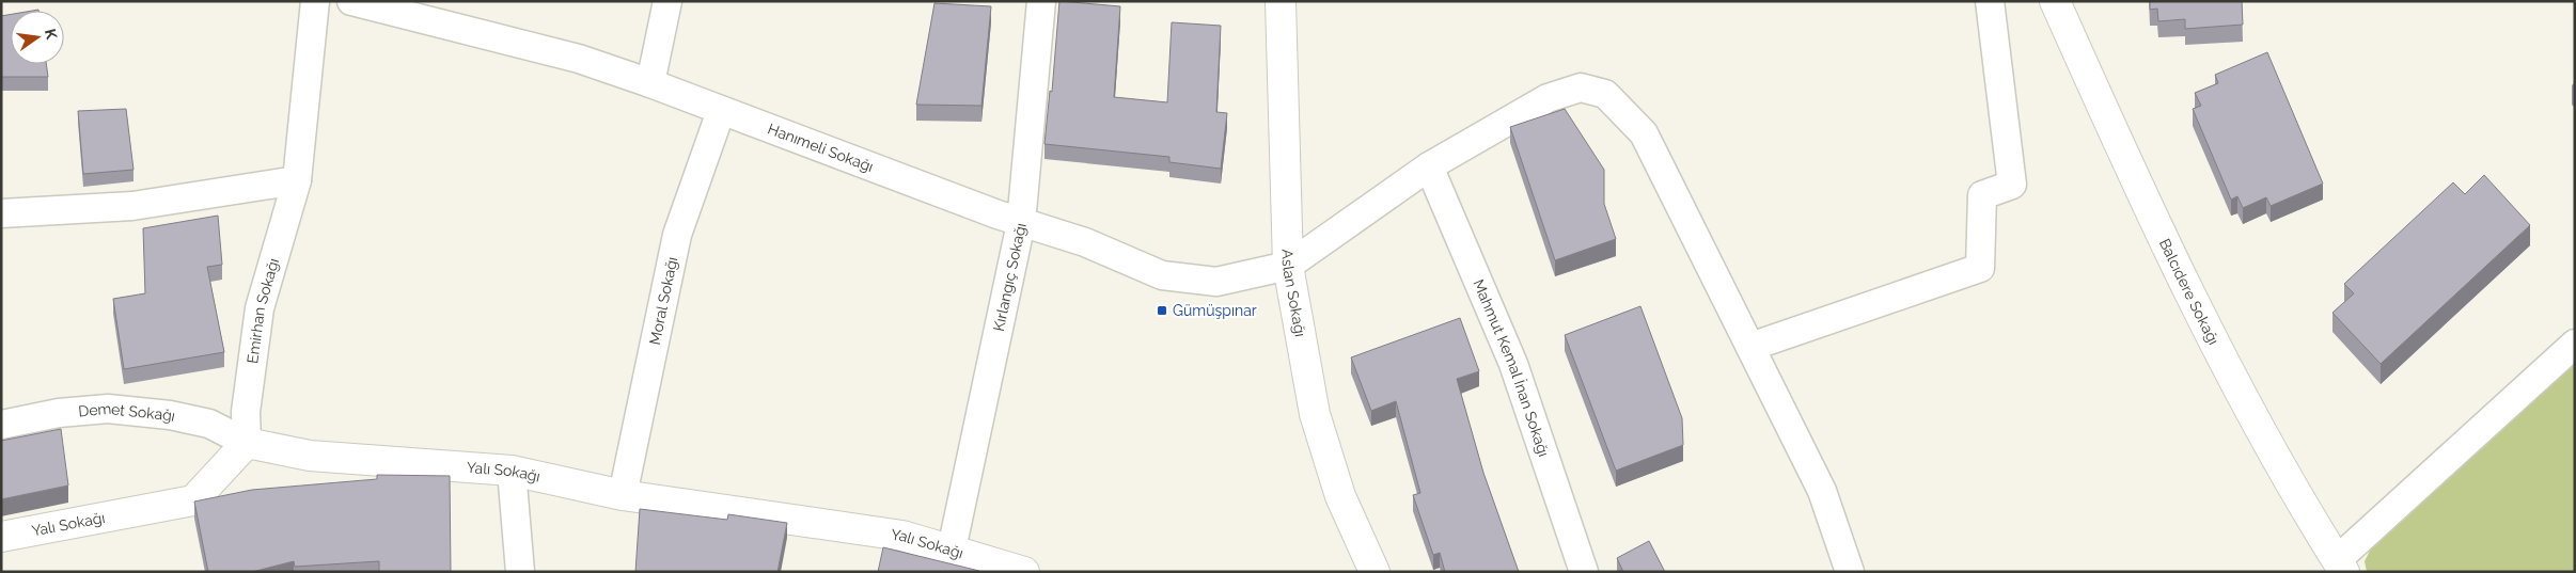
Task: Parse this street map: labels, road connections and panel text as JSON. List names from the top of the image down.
{
  "streets": {
    "street": [
      "Hanımeli Sokağı",
      "Kırlangıç Sokağı",
      "Balcıdere Sokağı",
      "Aslan Sokağı",
      "Moral Sokağı",
      "Emirhan Sokağı",
      "Mahmut Kemal İnan Sokağı",
      "Demet Sokağı",
      "Yalı Sokağı"
    ]
  },
  "crossings": [
    ["Hanımeli Sokağı", "Kırlangıç Sokağı"],
    ["Hanımeli Sokağı", "Aslan Sokağı"],
    ["Hanımeli Sokağı", "Moral Sokağı"],
    ["Kırlangıç Sokağı", "Yalı Sokağı"],
    ["Moral Sokağı", "Yalı Sokağı"],
    ["Emirhan Sokağı", "Demet Sokağı"],
    ["Emirhan Sokağı", "Yalı Sokağı"],
    ["Demet Sokağı", "Yalı Sokağı"]
  ],
  "places": {
    "transit": ["Gümüşpınar"]
  },
  "north": "right"
}
